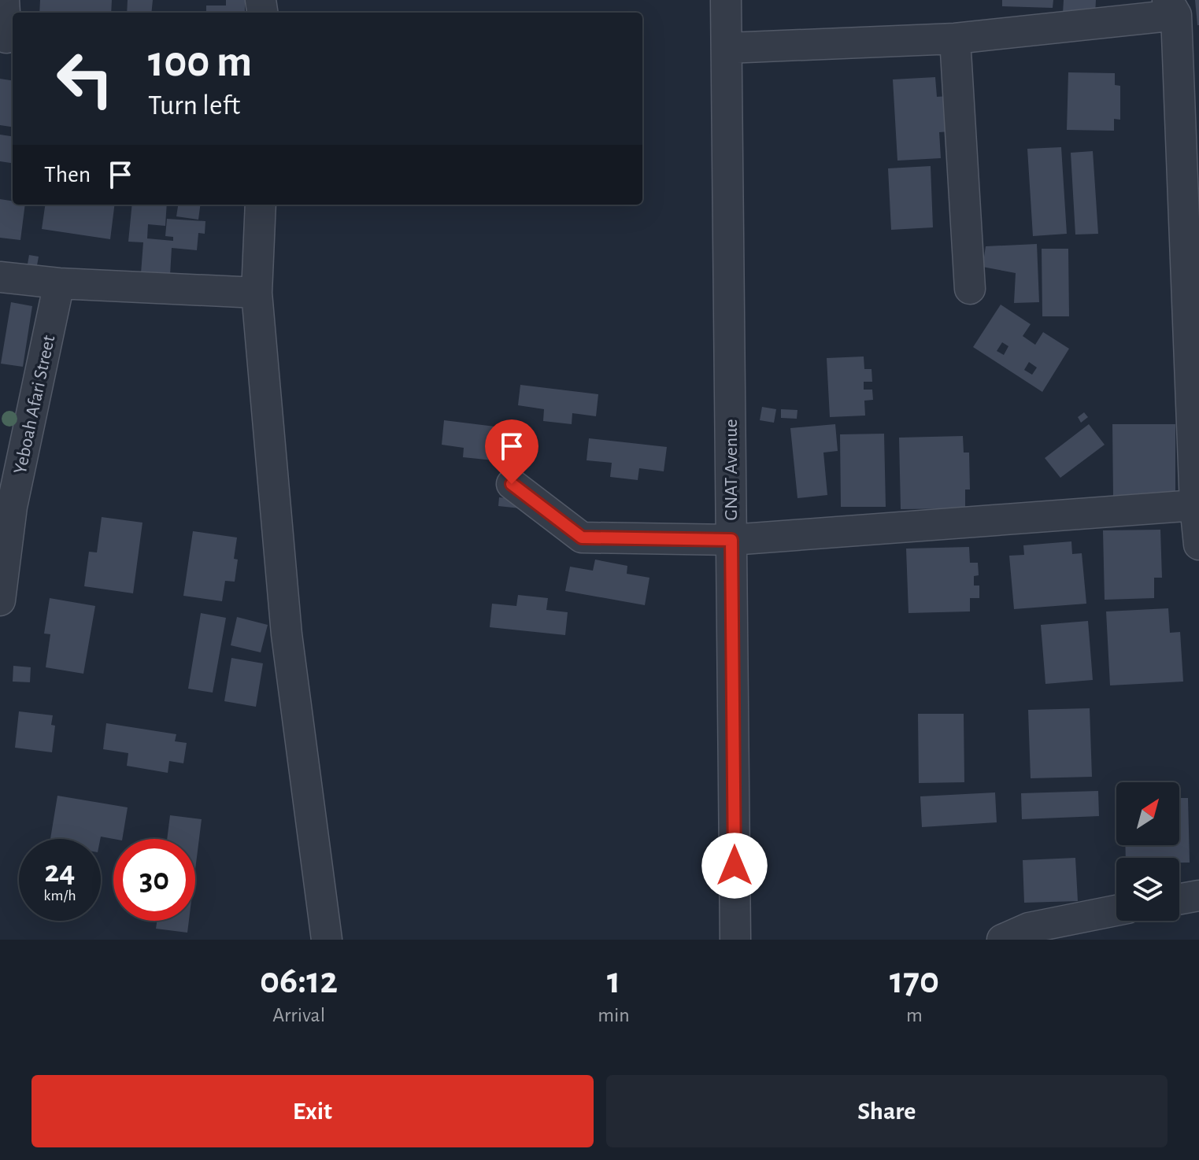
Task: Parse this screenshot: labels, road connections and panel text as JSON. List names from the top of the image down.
{
  "streets": {
    "street": ["Yeboah Afari Street", "GNAT Avenue"]
  },
  "north": "top right",
  "page": {
    "turn": ["100 m", "Turn left"],
    "then": "Then",
    "speed": "24 km/h",
    "limit": "30",
    "eta": [
      "06:12",
      "Arrival",
      "1",
      "min",
      "170",
      "m"
    ],
    "buttons": ["Exit", "Share"]
  }
}
